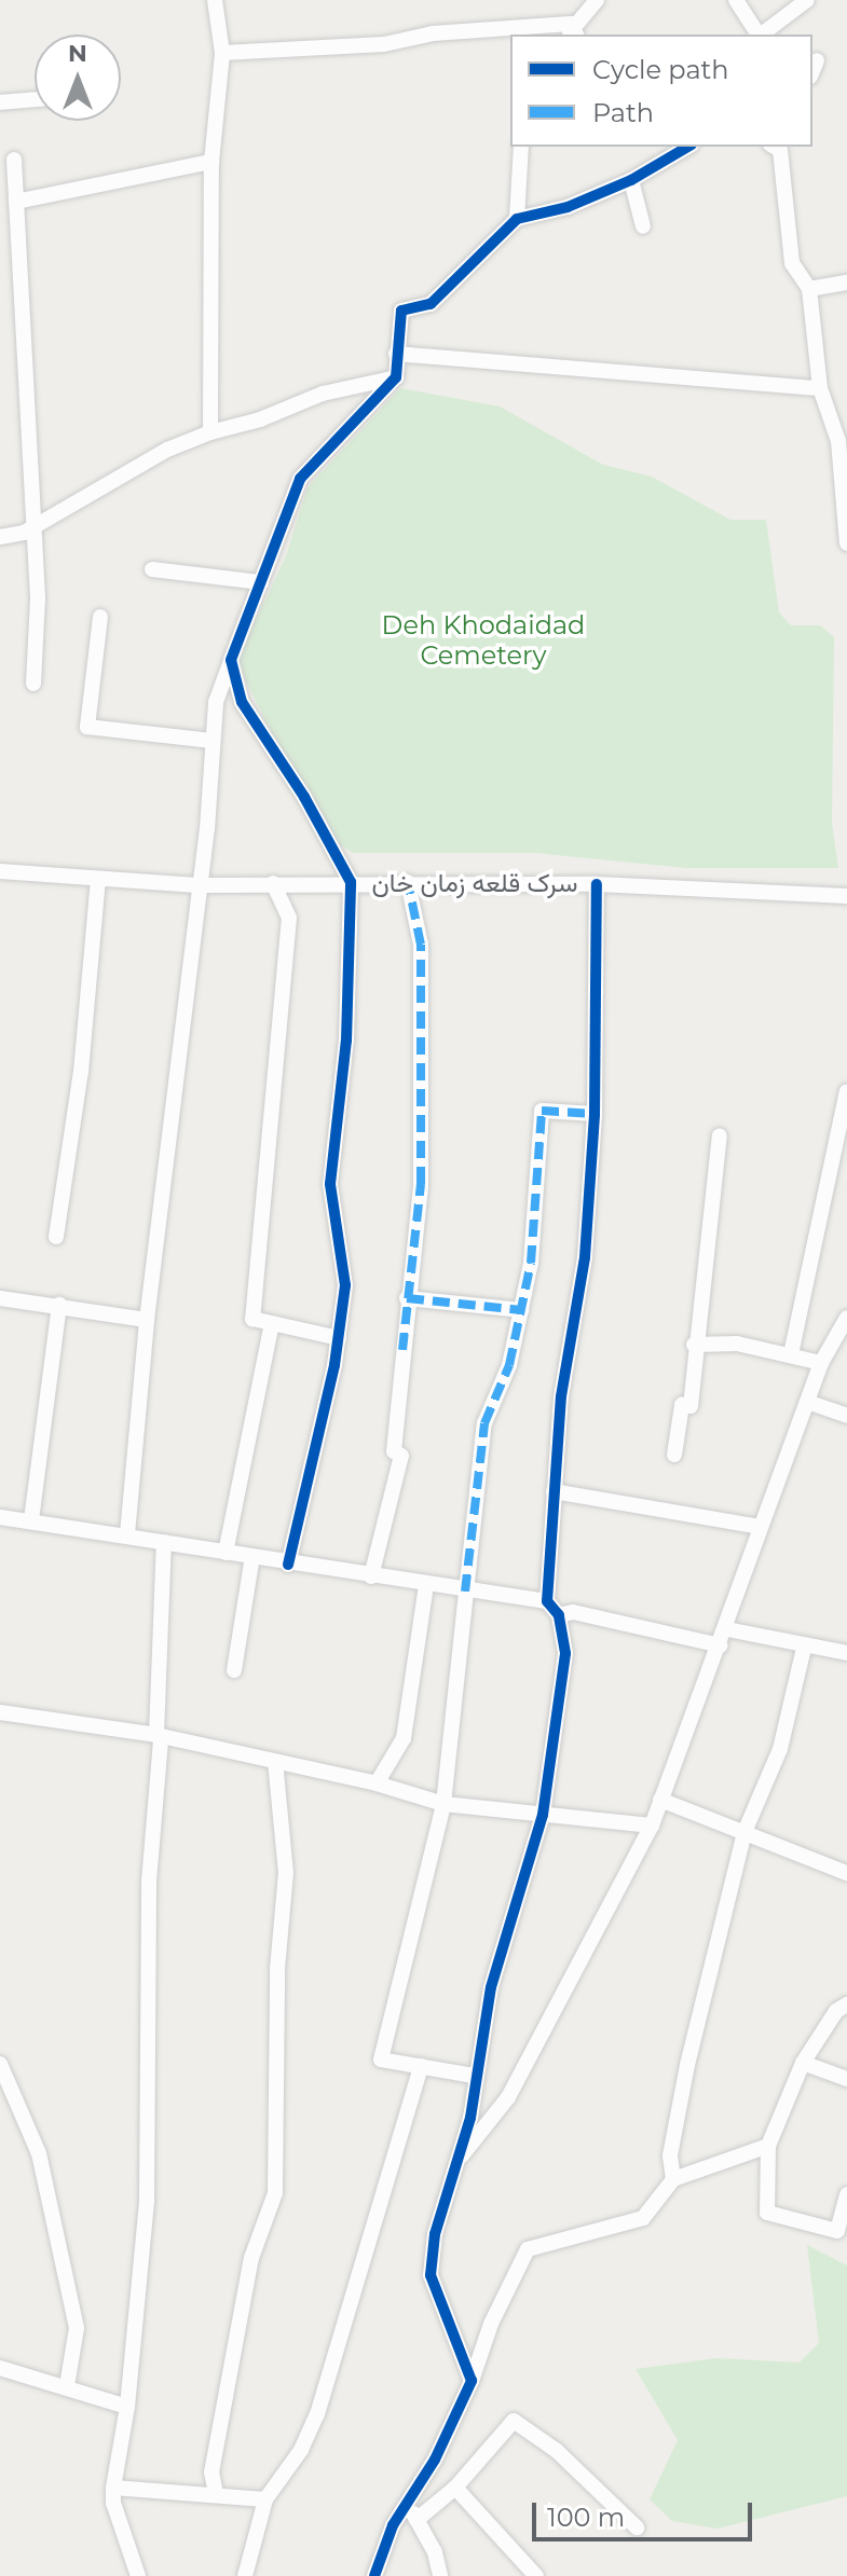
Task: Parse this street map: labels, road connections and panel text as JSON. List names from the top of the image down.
{
  "streets": {
    "street": ["سرک قلعه زمان خان"]
  },
  "parks": ["Deh Khodaidad Cemetery"],
  "legend": ["Cycle path", "Path"],
  "scale_bar": "100 m",
  "north": "top"
}
